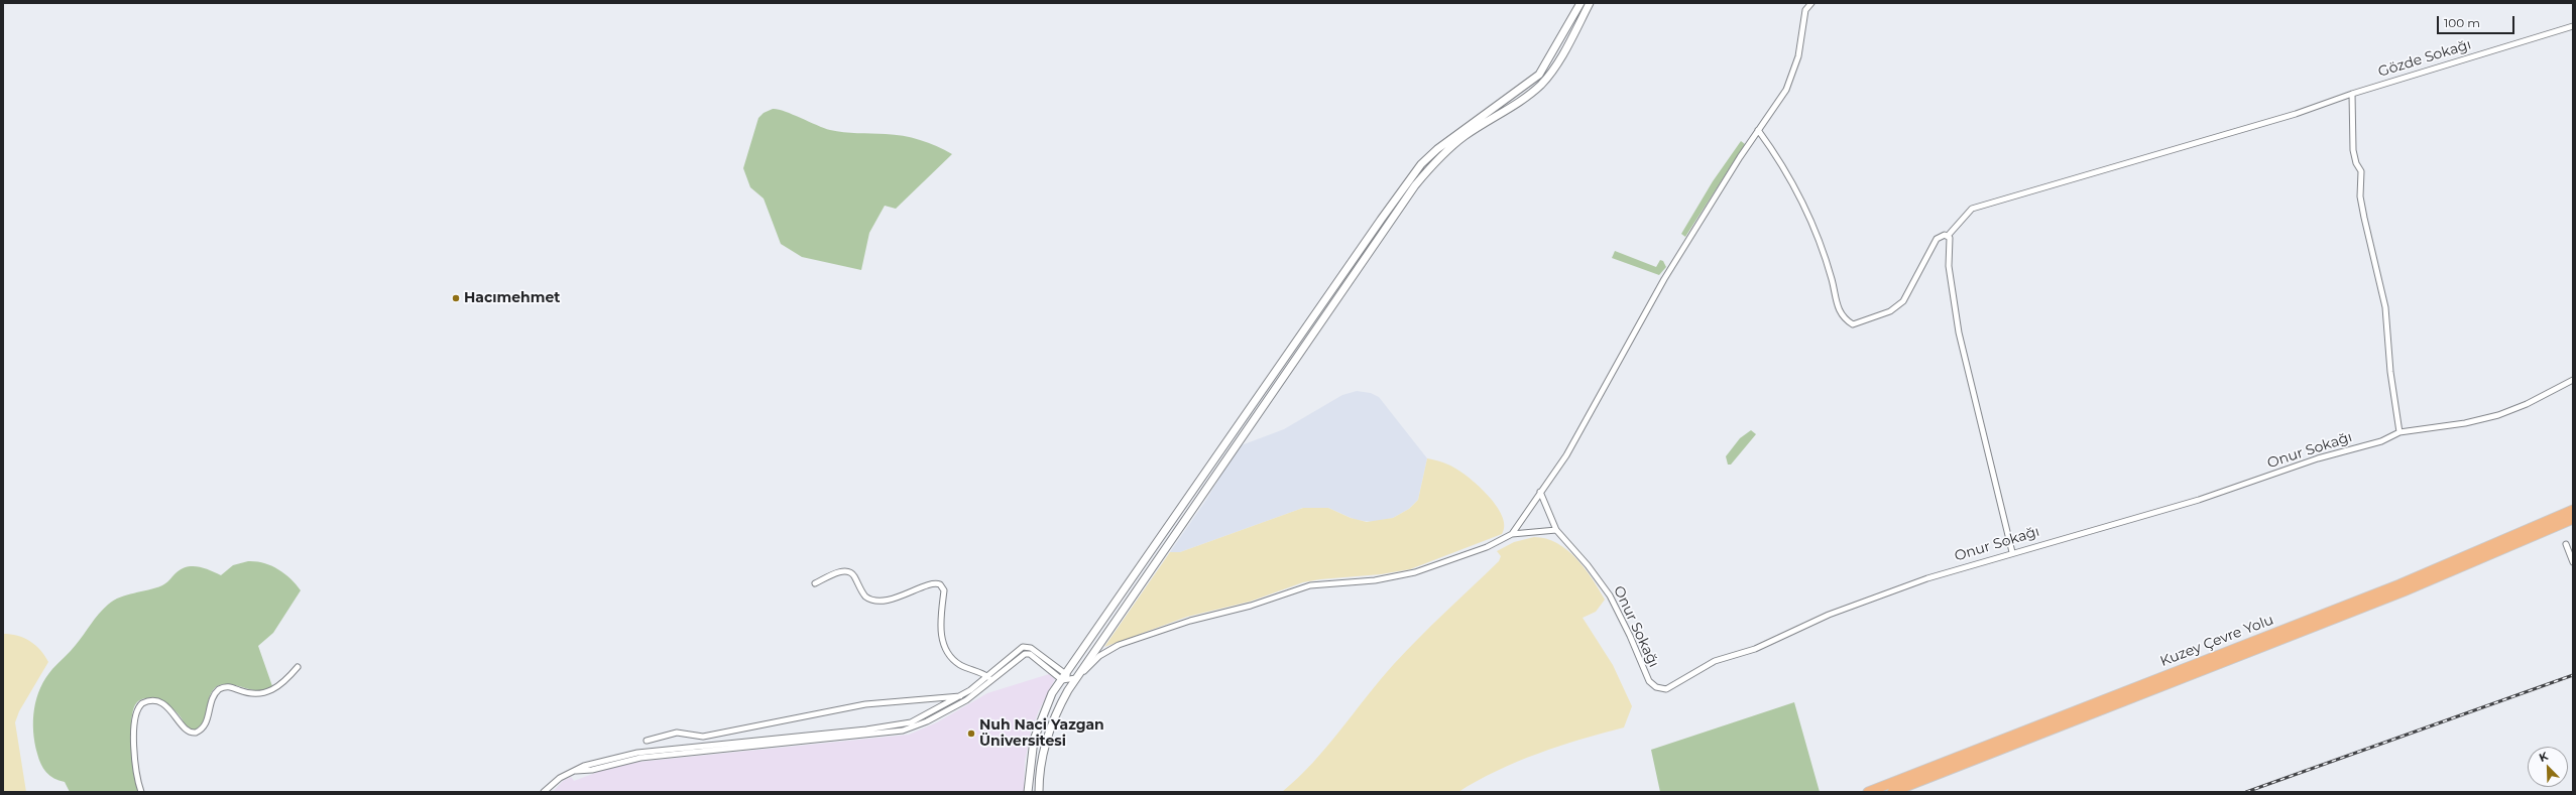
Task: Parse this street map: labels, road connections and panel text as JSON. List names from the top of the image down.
{
  "streets": {
    "highway": ["Kuzey Çevre Yolu"],
    "street": ["Gözde Sokağı", "Onur Sokağı"]
  },
  "places": ["Hacımehmet", "Nuh Naci Yazgan Üniversitesi"],
  "scale_bar": "100 m",
  "north": "top left"
}
